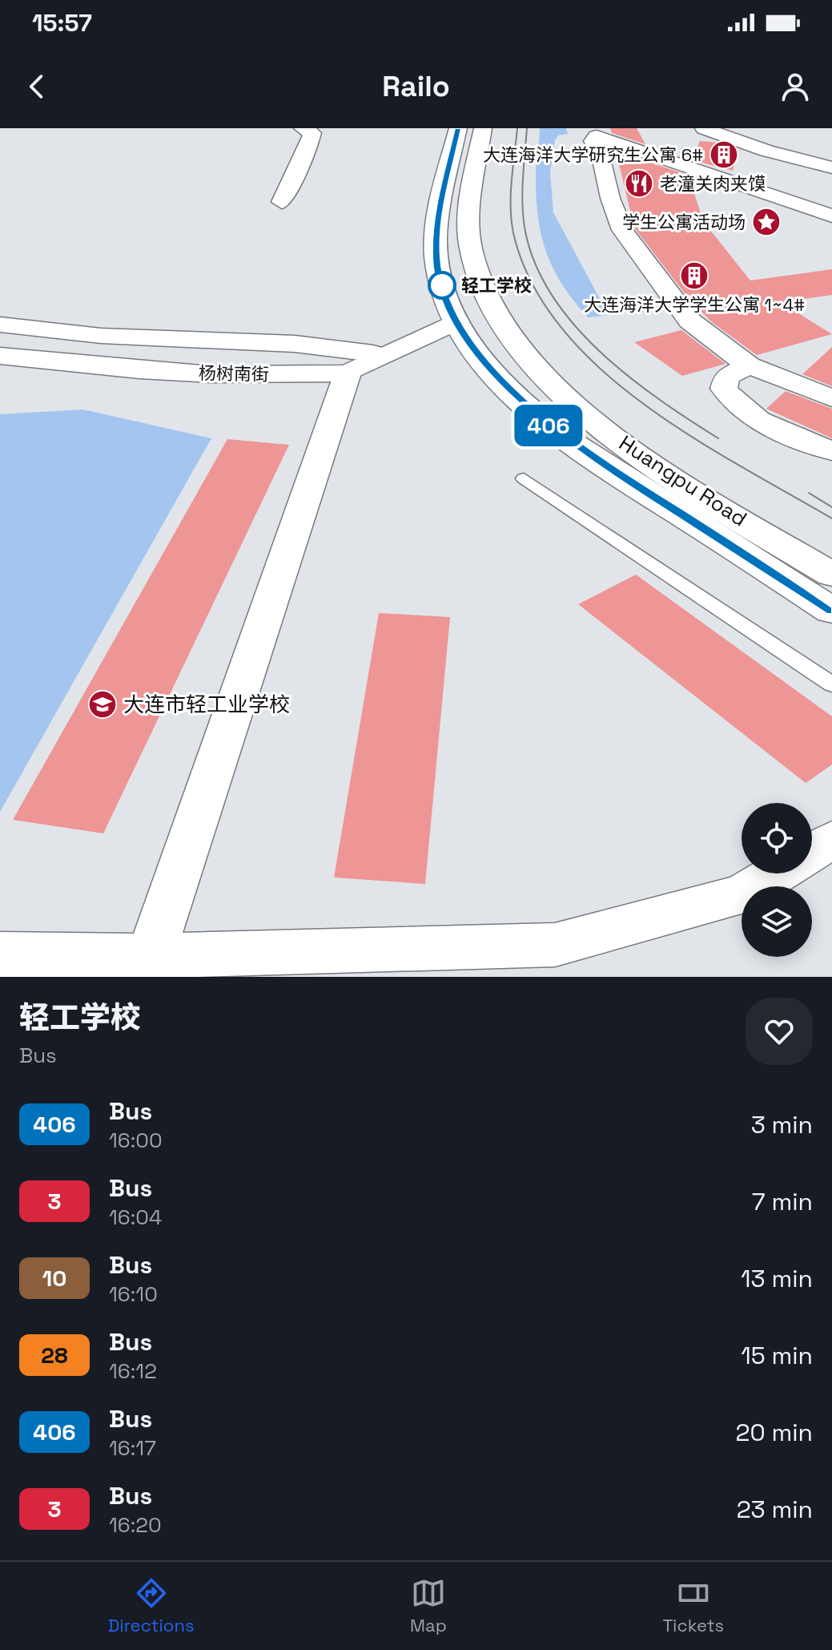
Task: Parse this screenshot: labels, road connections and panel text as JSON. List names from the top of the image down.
{
  "streets": {
    "main road": ["杨树南街", "Huangpu Road"]
  },
  "crossings": [
    ["杨树南街", "Huangpu Road"]
  ],
  "places": {
    "building": ["大连海洋大学研究生公寓 6#", "大连海洋大学学生公寓 1~4#"],
    "restaurant": ["老潼关肉夹馍"],
    "place": ["学生公寓活动场"],
    "other": ["轻工学校"],
    "school or university": ["大连市轻工业学校"]
  },
  "lines": ["bus line 406"],
  "page": {
    "status": "15:57",
    "header": "Railo",
    "on_map": "406",
    "heading": ["轻工学校", "Bus"],
    "list": [
      {
        "mark": "406",
        "name": "Bus",
        "note": "16:00",
        "value": "3 min"
      },
      {
        "mark": "3",
        "name": "Bus",
        "note": "16:04",
        "value": "7 min"
      },
      {
        "mark": "10",
        "name": "Bus",
        "note": "16:10",
        "value": "13 min"
      },
      {
        "mark": "28",
        "name": "Bus",
        "note": "16:12",
        "value": "15 min"
      },
      {
        "mark": "406",
        "name": "Bus",
        "note": "16:17",
        "value": "20 min"
      },
      {
        "mark": "3",
        "name": "Bus",
        "note": "16:20",
        "value": "23 min"
      }
    ],
    "tabs": ["Directions", "Map", "Tickets"]
  }
}
